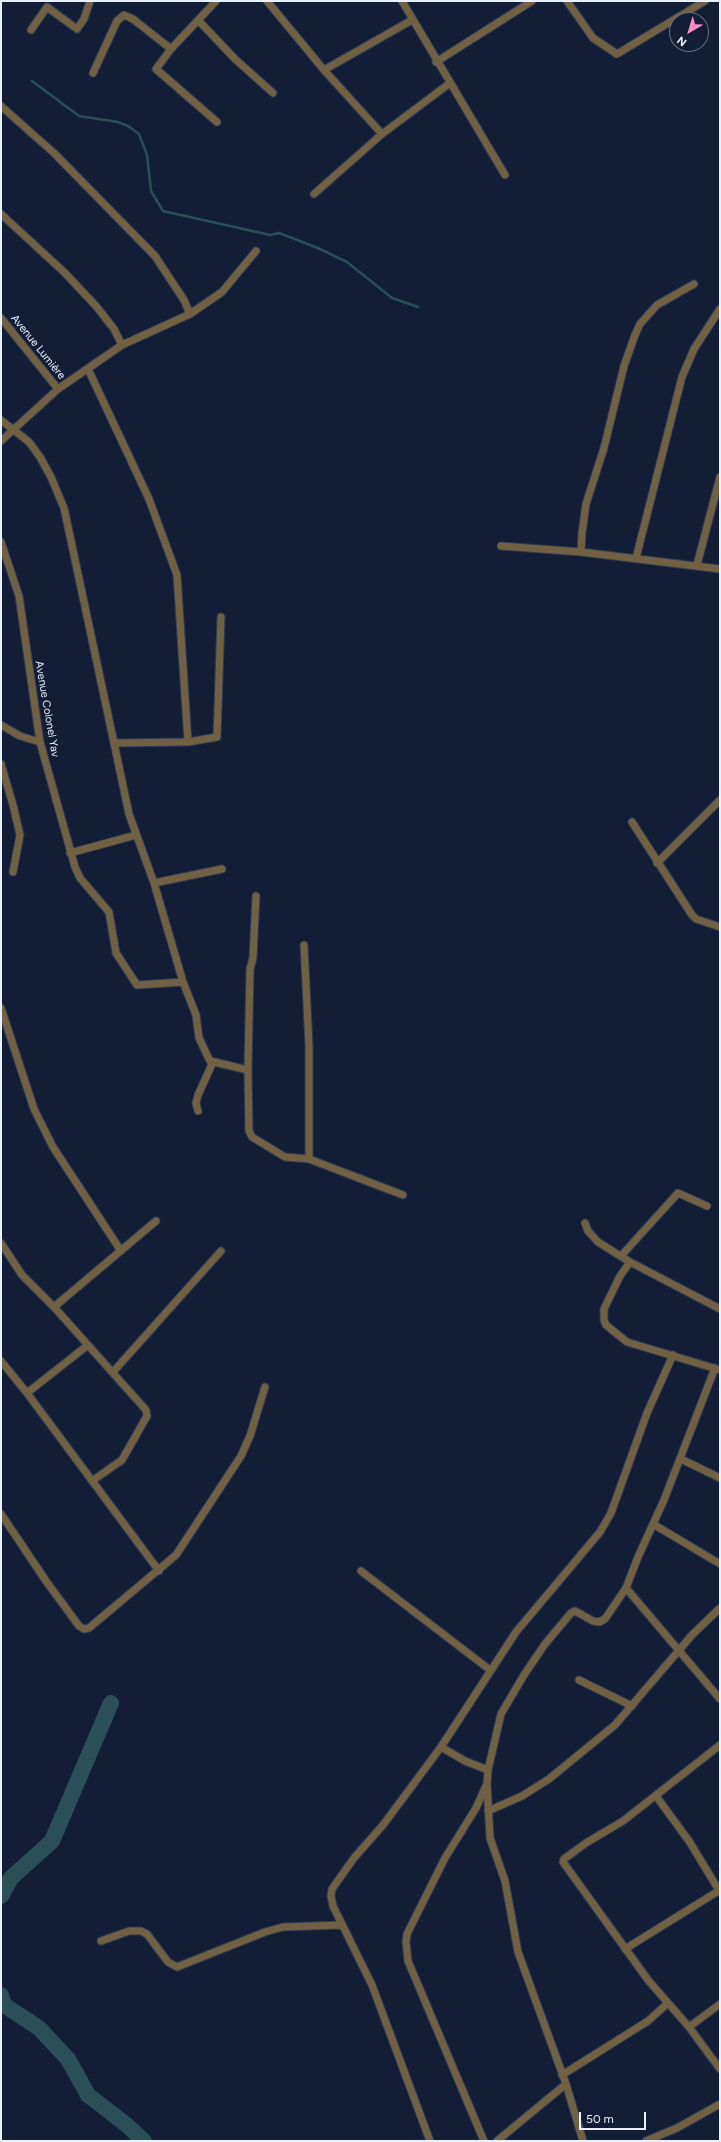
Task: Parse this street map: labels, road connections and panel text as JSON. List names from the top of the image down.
{
  "streets": {
    "street": ["Avenue Lumière", "Avenue Colonel Yav"]
  },
  "scale_bar": "50 m",
  "north": "bottom left"
}
